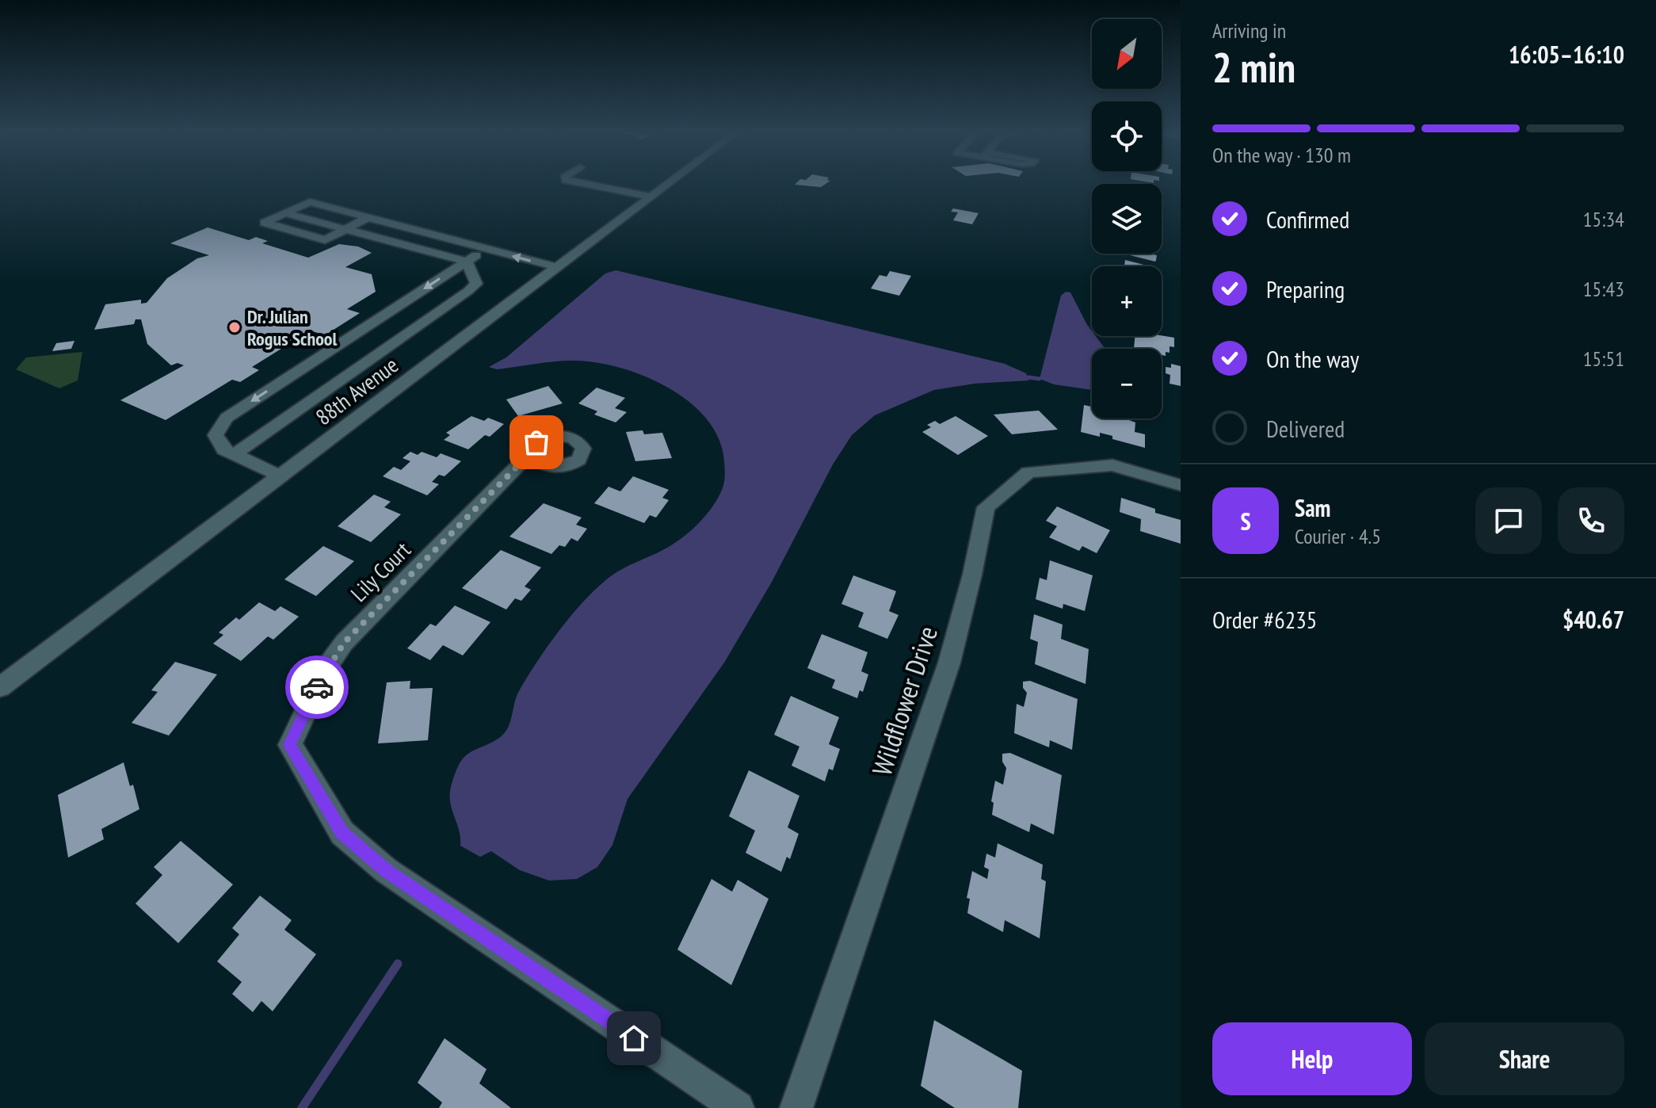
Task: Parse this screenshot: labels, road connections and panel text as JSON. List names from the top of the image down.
{
  "streets": {
    "street": ["88th Avenue", "Lily Court", "Wildflower Drive"]
  },
  "places": ["Dr. Julian Rogus School"],
  "north": "bottom left",
  "page": {
    "heading": ["2 min", "Arriving in", "16:05–16:10"],
    "panel": [
      "Sam",
      "Courier · 4.5",
      "Order #6235",
      "$40.67"
    ],
    "map_buttons": ["+", "−"],
    "bar": "On the way · 130 m",
    "list": [
      ["Confirmed", "15:34"],
      ["Preparing", "15:43"],
      ["On the way", "15:51"],
      "Delivered"
    ],
    "round": "S",
    "buttons": ["Help", "Share"]
  }
}
